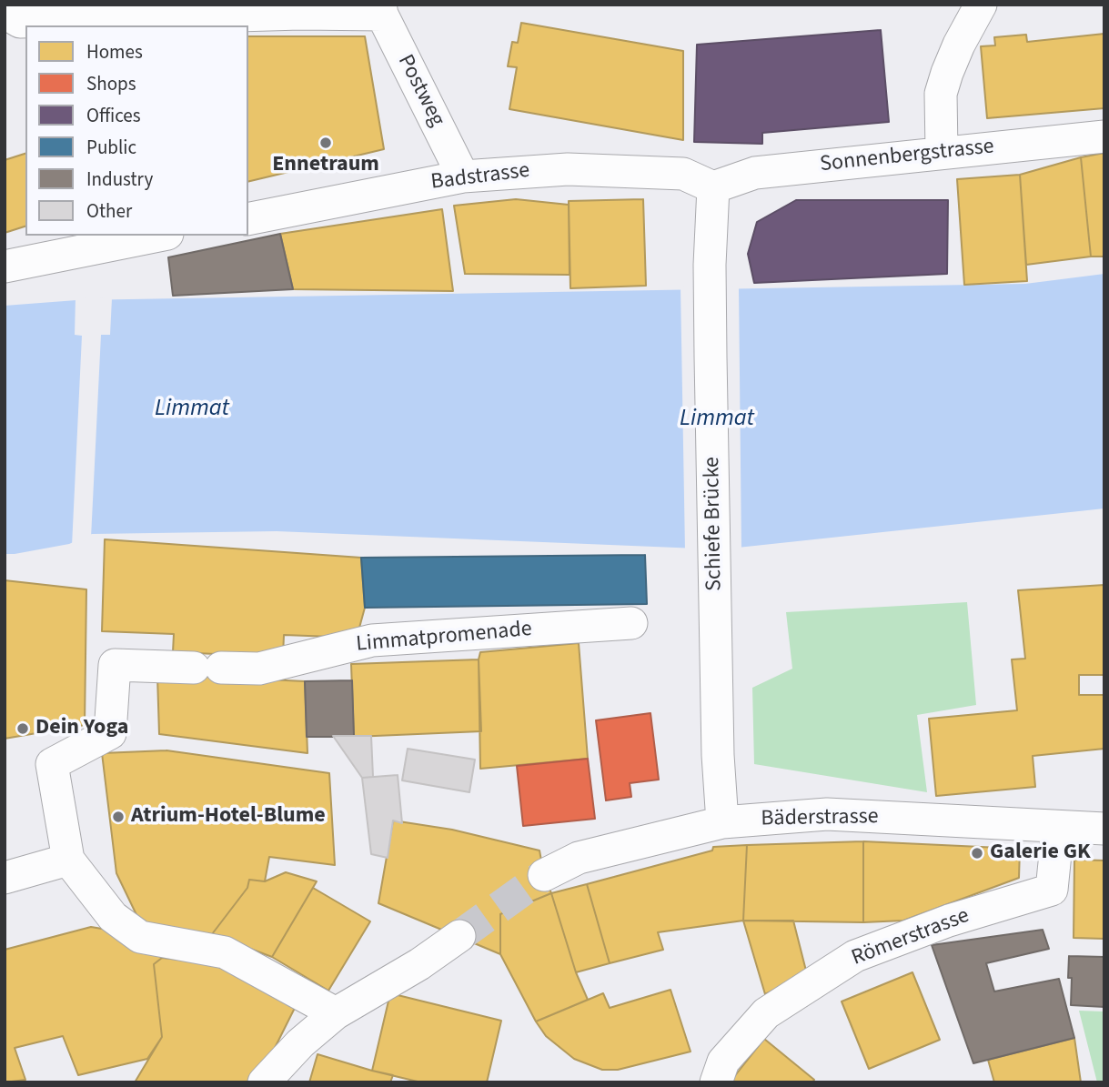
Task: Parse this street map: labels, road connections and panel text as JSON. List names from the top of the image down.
{
  "streets": {
    "street": [
      "Postweg",
      "Sonnenbergstrasse",
      "Badstrasse",
      "Schiefe Brücke",
      "Limmatpromenade",
      "Bäderstrasse",
      "Römerstrasse"
    ]
  },
  "crossings": [
    ["Postweg", "Badstrasse"],
    ["Sonnenbergstrasse", "Badstrasse"],
    ["Sonnenbergstrasse", "Schiefe Brücke"],
    ["Badstrasse", "Schiefe Brücke"],
    ["Schiefe Brücke", "Bäderstrasse"],
    ["Bäderstrasse", "Römerstrasse"]
  ],
  "water": ["Limmat"],
  "places": [
    "Ennetraum",
    "Dein Yoga",
    "Atrium-Hotel-Blume",
    "Galerie GK"
  ],
  "legend": [
    "Homes",
    "Shops",
    "Offices",
    "Public",
    "Industry",
    "Other"
  ]
}
